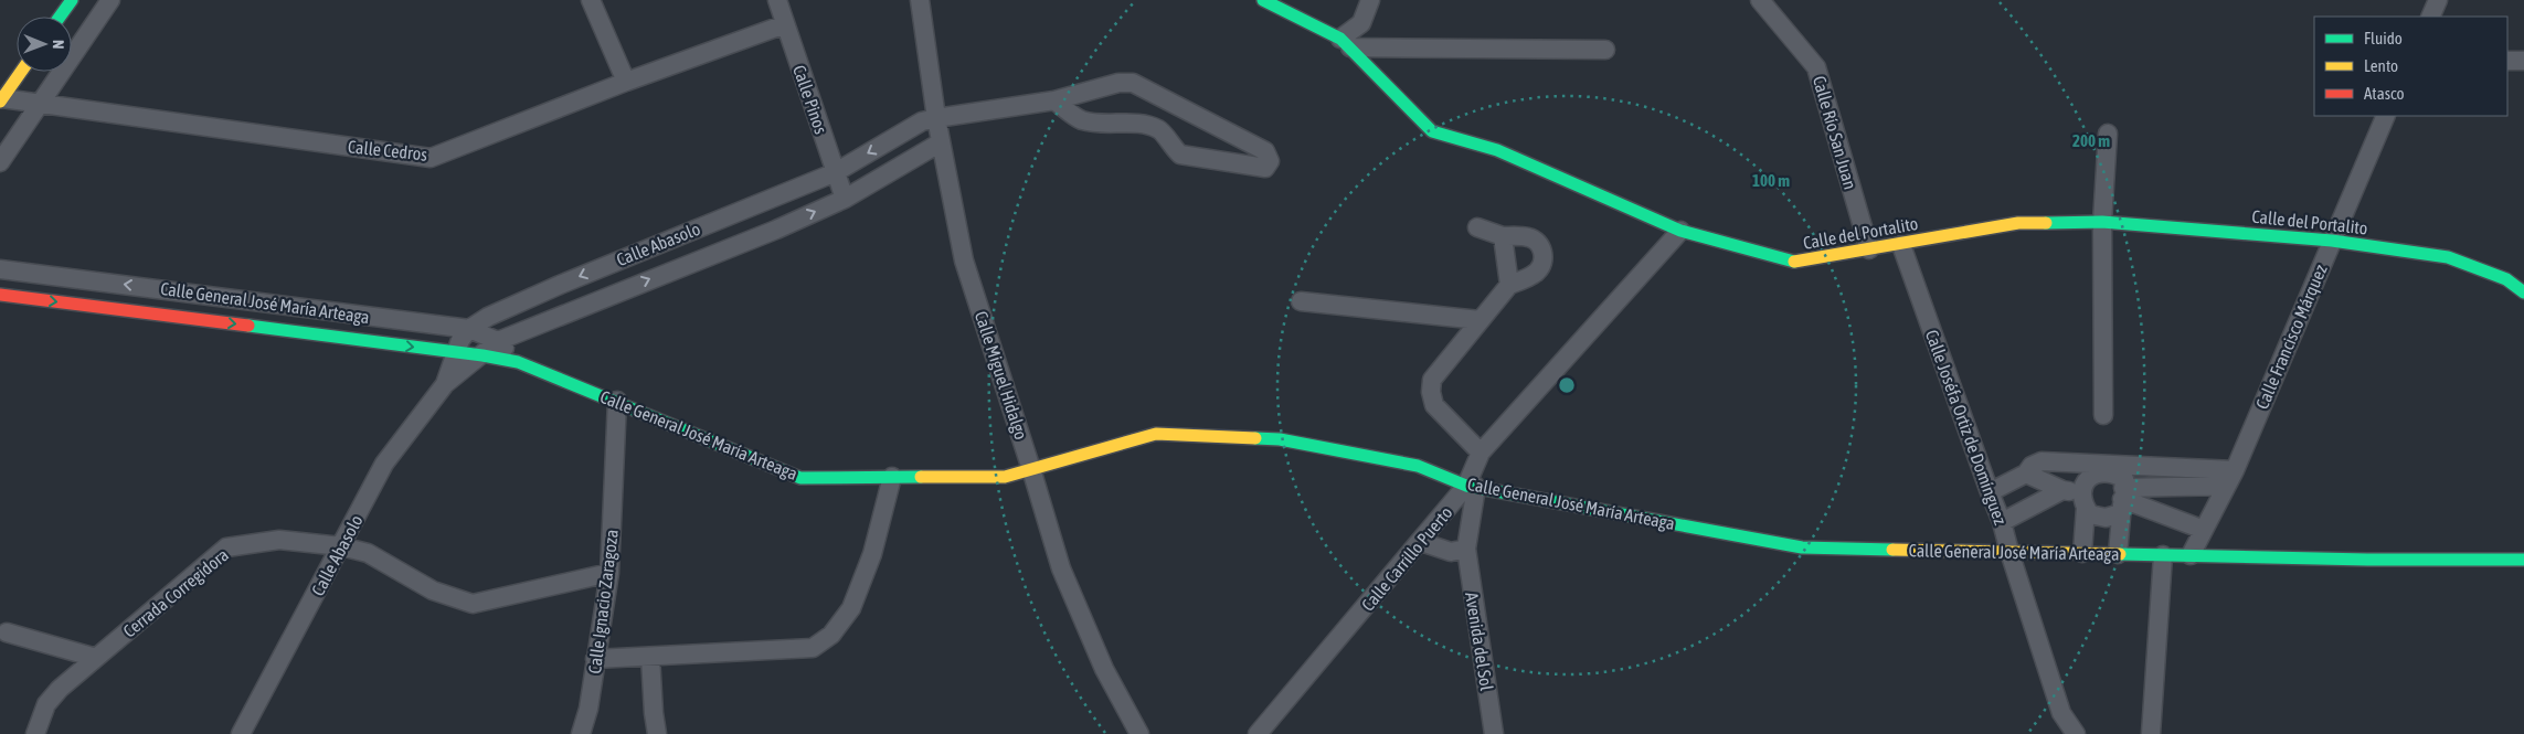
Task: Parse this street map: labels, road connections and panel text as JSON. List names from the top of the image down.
{
  "streets": {
    "street": [
      "Calle Pinos",
      "Calle Río San Juan",
      "Calle Cedros",
      "Calle del Portalito",
      "Calle Abasolo",
      "Calle General José María Arteaga",
      "Calle Francisco Márquez",
      "Calle Miguel Hidalgo",
      "Calle Joséfa Ortiz de Domínguez",
      "Calle Carrillo Puerto",
      "Cerrada Corregidora",
      "Calle Ignacio Zaragoza",
      "Avenida del Sol"
    ]
  },
  "crossings": [
    ["Calle Pinos", "Calle Cedros"],
    ["Calle Pinos", "Calle Abasolo"],
    ["Calle Río San Juan", "Calle del Portalito"],
    ["Calle del Portalito", "Calle Francisco Márquez"],
    ["Calle del Portalito", "Calle Joséfa Ortiz de Domínguez"],
    ["Calle del Portalito", "Calle Carrillo Puerto"],
    ["Calle Abasolo", "Calle General José María Arteaga"],
    ["Calle Abasolo", "Calle Miguel Hidalgo"],
    ["Calle Abasolo", "Cerrada Corregidora"],
    ["Calle General José María Arteaga", "Calle Francisco Márquez"],
    ["Calle General José María Arteaga", "Calle Miguel Hidalgo"],
    ["Calle General José María Arteaga", "Calle Joséfa Ortiz de Domínguez"],
    ["Calle General José María Arteaga", "Calle Carrillo Puerto"],
    ["Calle General José María Arteaga", "Calle Ignacio Zaragoza"],
    ["Calle General José María Arteaga", "Avenida del Sol"],
    ["Calle Carrillo Puerto", "Avenida del Sol"],
    ["Cerrada Corregidora", "Calle Ignacio Zaragoza"]
  ],
  "legend": ["Fluido", "Lento", "Atasco"],
  "north": "right",
  "rings": ["200 m", "100 m"]
}
